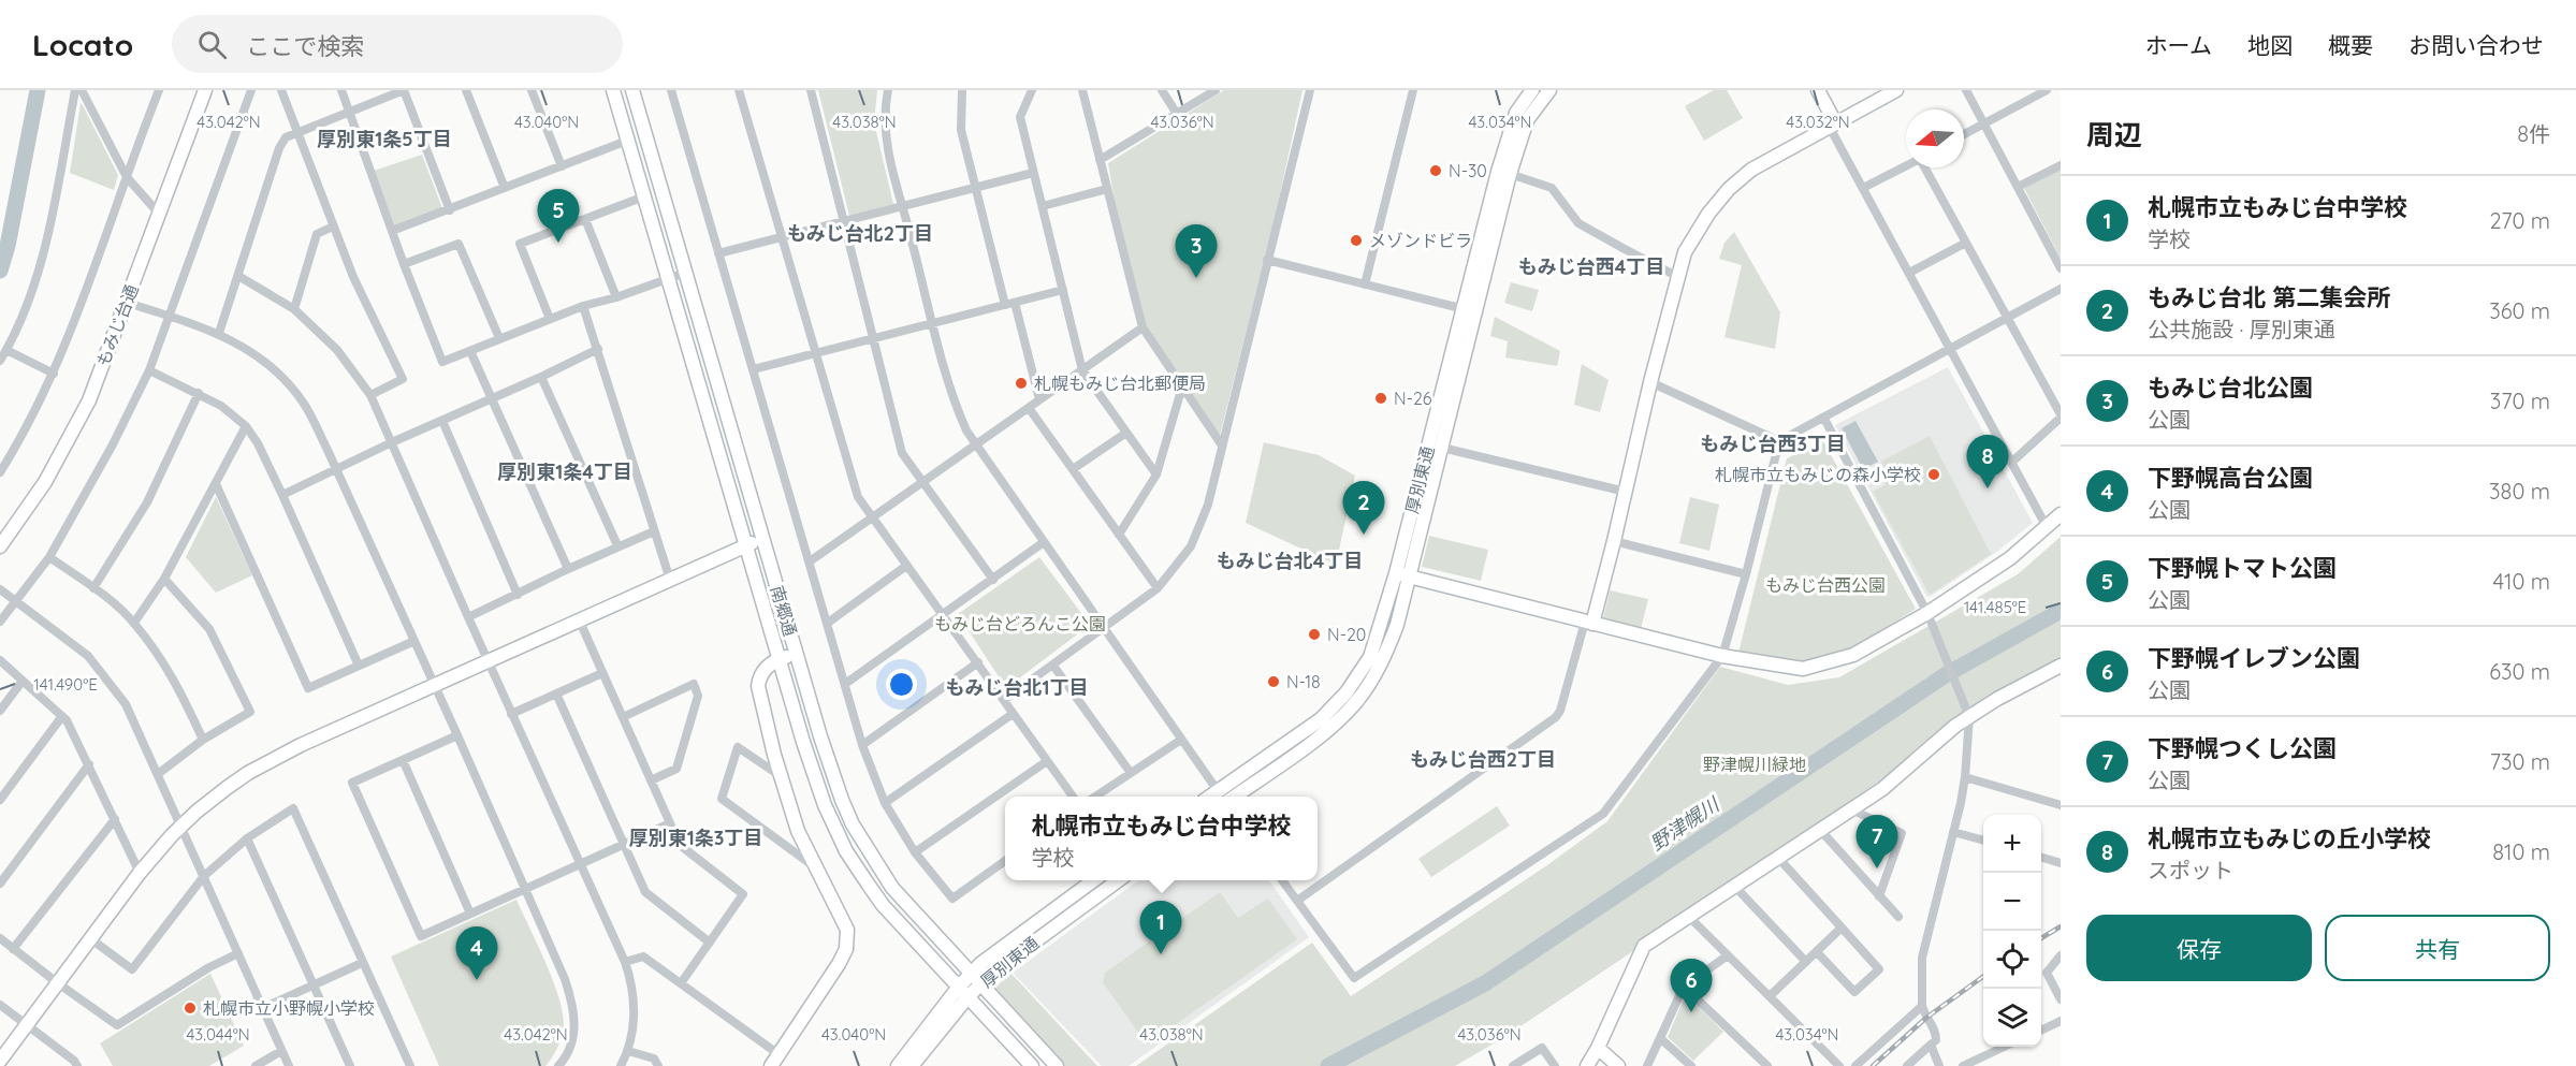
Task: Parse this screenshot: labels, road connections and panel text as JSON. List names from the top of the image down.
{
  "streets": {
    "street": ["もみじ台通", "厚別東通", "南郷通"]
  },
  "crossings": [
    ["厚別東通", "南郷通"]
  ],
  "districts": [
    "厚別東1条5丁目",
    "もみじ台北2丁目",
    "もみじ台西4丁目",
    "もみじ台西3丁目",
    "厚別東1条4丁目",
    "もみじ台北4丁目",
    "もみじ台北1丁目",
    "もみじ台西2丁目",
    "厚別東1条3丁目"
  ],
  "water": ["野津幌川"],
  "parks": ["もみじ台西公園", "もみじ台どろんこ公園", "野津幌川緑地"],
  "places": [
    "N-30",
    "メゾンドビラ",
    "札幌もみじ台北郵便局",
    "N-26",
    "札幌市立もみじの森小学校",
    "N-20",
    "N-18",
    "札幌市立小野幌小学校"
  ],
  "north": "left",
  "page": {
    "header": "Locato",
    "search": "ここで検索",
    "nav": [
      "ホーム",
      "地図",
      "概要",
      "お問い合わせ"
    ],
    "heading": ["周辺", "8件"],
    "list": [
      {
        "mark": "1",
        "name": "札幌市立もみじ台中学校",
        "note": "学校",
        "value": "270 m"
      },
      {
        "mark": "2",
        "name": "もみじ台北 第二集会所",
        "note": "公共施設 · 厚別東通",
        "value": "360 m"
      },
      {
        "mark": "3",
        "name": "もみじ台北公園",
        "note": "公園",
        "value": "370 m"
      },
      {
        "mark": "4",
        "name": "下野幌高台公園",
        "note": "公園",
        "value": "380 m"
      },
      {
        "mark": "5",
        "name": "下野幌トマト公園",
        "note": "公園",
        "value": "410 m"
      },
      {
        "mark": "6",
        "name": "下野幌イレブン公園",
        "note": "公園",
        "value": "630 m"
      },
      {
        "mark": "7",
        "name": "下野幌つくし公園",
        "note": "公園",
        "value": "730 m"
      },
      {
        "mark": "8",
        "name": "札幌市立もみじの丘小学校",
        "note": "スポット",
        "value": "810 m"
      }
    ],
    "pins": [
      "5",
      "3",
      "8",
      "2",
      "7",
      "1",
      "4",
      "6"
    ],
    "popup": ["札幌市立もみじ台中学校", "学校"],
    "map_buttons": ["+", "−"],
    "buttons": ["保存", "共有"]
  },
  "coordinates": [
    "43.042°N",
    "43.040°N",
    "43.038°N",
    "43.036°N",
    "43.034°N",
    "43.032°N",
    "141.485°E",
    "141.490°E",
    "43.044°N"
  ]
}
